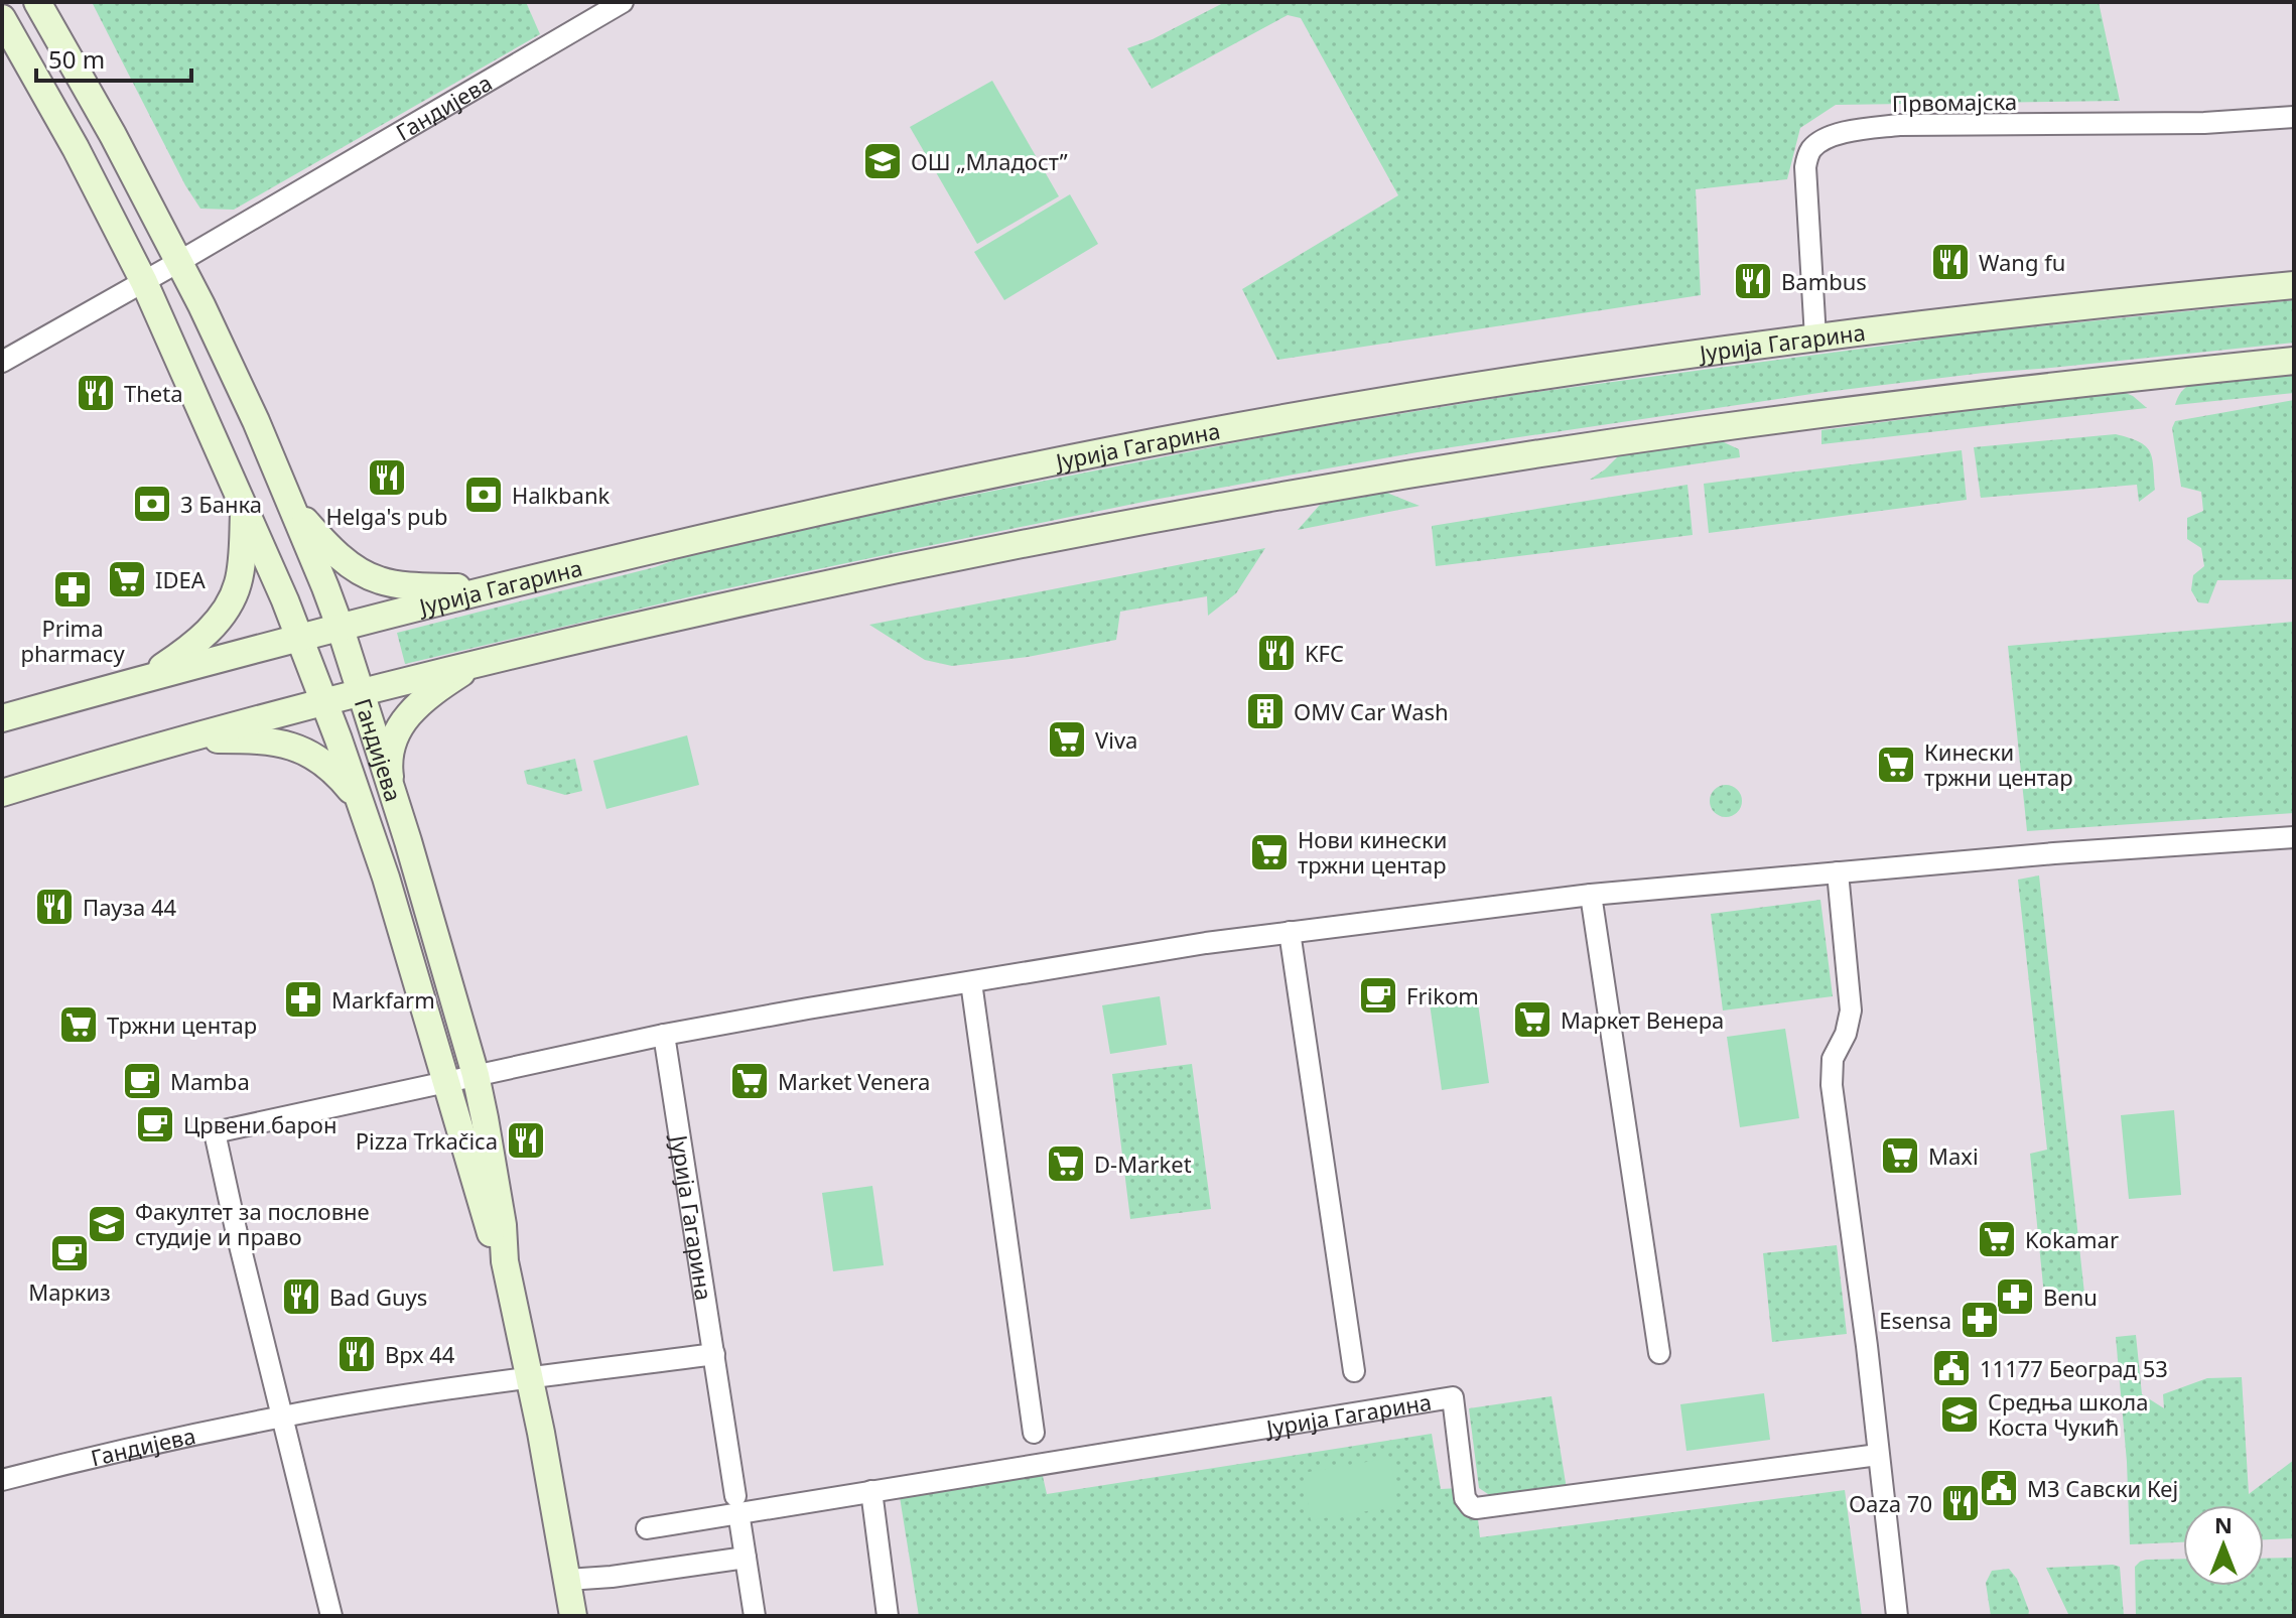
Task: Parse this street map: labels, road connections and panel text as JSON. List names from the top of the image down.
{
  "streets": {
    "main road": ["Гандијева", "Јурија Гагарина"],
    "street": ["Првомајска"]
  },
  "crossings": [
    ["Првомајска", "Јурија Гагарина"],
    ["Гандијева", "Јурија Гагарина"]
  ],
  "places": {
    "school or university": ["ОШ „Младост”", "Факултет за пословне студије и право", "Средња школа Коста Чукић"],
    "restaurant": [
      "Wang fu",
      "Bambus",
      "Theta",
      "Helga's pub",
      "KFC",
      "Пауза 44",
      "Pizza Trkačica",
      "Bad Guys",
      "Врх 44",
      "Oaza 70"
    ],
    "bank": ["Halkbank", "3 Банка"],
    "supermarket": [
      "IDEA",
      "Viva",
      "Кинески тржни центар",
      "Нови кинески тржни центар",
      "Маркет Венера",
      "Тржни центар",
      "Market Venera",
      "Maxi",
      "D-Market",
      "Kokamar"
    ],
    "pharmacy": [
      "Prima pharmacy",
      "Markfarm",
      "Benu",
      "Esensa"
    ],
    "building": ["OMV Car Wash"],
    "cafe": [
      "Frikom",
      "Mamba",
      "Црвени барон",
      "Маркиз"
    ],
    "public building": ["11177 Београд 53", "МЗ Савски Кеј"]
  },
  "scale_bar": "50 m",
  "north": "top"
}
